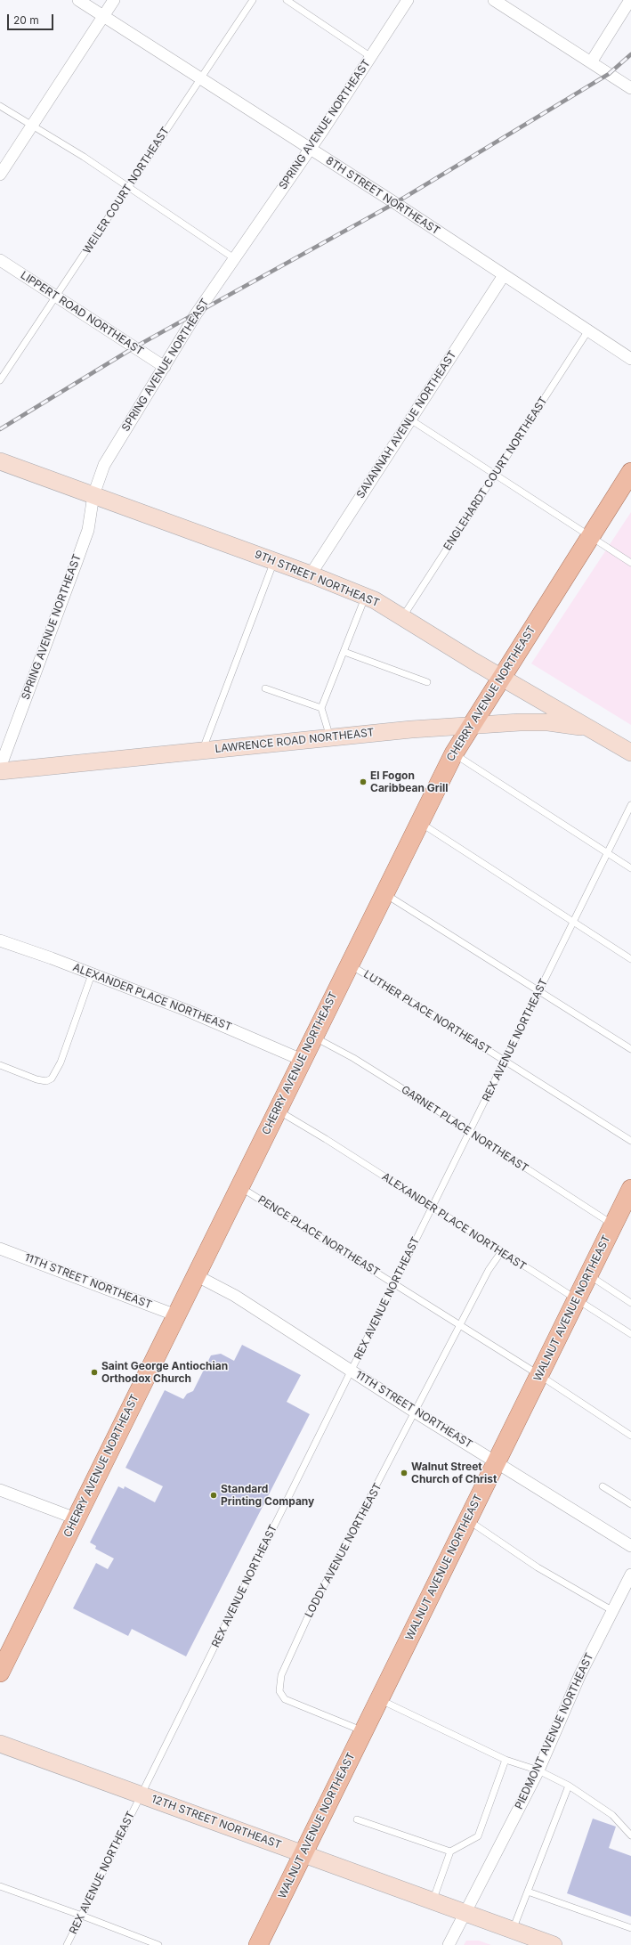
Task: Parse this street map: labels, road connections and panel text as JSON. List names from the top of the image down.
{
  "streets": {
    "main road": ["CHERRY AVENUE NORTHEAST", "WALNUT AVENUE NORTHEAST"],
    "street": [
      "SPRING AVENUE NORTHEAST",
      "8TH STREET NORTHEAST",
      "LIPPERT ROAD NORTHEAST",
      "SAVANNAH AVENUE NORTHEAST",
      "9TH STREET NORTHEAST",
      "LAWRENCE ROAD NORTHEAST",
      "ALEXANDER PLACE NORTHEAST",
      "11TH STREET NORTHEAST",
      "PIEDMONT AVENUE NORTHEAST",
      "12TH STREET NORTHEAST"
    ],
    "lane": [
      "WEILER COURT NORTHEAST",
      "ENGLEHARDT COURT NORTHEAST",
      "LUTHER PLACE NORTHEAST",
      "REX AVENUE NORTHEAST",
      "GARNET PLACE NORTHEAST",
      "PENCE PLACE NORTHEAST",
      "LODDY AVENUE NORTHEAST"
    ]
  },
  "crossings": [
    ["SPRING AVENUE NORTHEAST", "8TH STREET NORTHEAST"],
    ["SPRING AVENUE NORTHEAST", "LIPPERT ROAD NORTHEAST"],
    ["SPRING AVENUE NORTHEAST", "9TH STREET NORTHEAST"],
    ["WEILER COURT NORTHEAST", "8TH STREET NORTHEAST"],
    ["WEILER COURT NORTHEAST", "LIPPERT ROAD NORTHEAST"],
    ["8TH STREET NORTHEAST", "SAVANNAH AVENUE NORTHEAST"],
    ["8TH STREET NORTHEAST", "ENGLEHARDT COURT NORTHEAST"],
    ["SAVANNAH AVENUE NORTHEAST", "9TH STREET NORTHEAST"],
    ["ENGLEHARDT COURT NORTHEAST", "9TH STREET NORTHEAST"],
    ["9TH STREET NORTHEAST", "CHERRY AVENUE NORTHEAST"],
    ["9TH STREET NORTHEAST", "LAWRENCE ROAD NORTHEAST"],
    ["CHERRY AVENUE NORTHEAST", "LAWRENCE ROAD NORTHEAST"],
    ["CHERRY AVENUE NORTHEAST", "ALEXANDER PLACE NORTHEAST"],
    ["CHERRY AVENUE NORTHEAST", "LUTHER PLACE NORTHEAST"],
    ["CHERRY AVENUE NORTHEAST", "GARNET PLACE NORTHEAST"],
    ["CHERRY AVENUE NORTHEAST", "PENCE PLACE NORTHEAST"],
    ["CHERRY AVENUE NORTHEAST", "11TH STREET NORTHEAST"],
    ["ALEXANDER PLACE NORTHEAST", "REX AVENUE NORTHEAST"],
    ["ALEXANDER PLACE NORTHEAST", "WALNUT AVENUE NORTHEAST"],
    ["ALEXANDER PLACE NORTHEAST", "LODDY AVENUE NORTHEAST"],
    ["LUTHER PLACE NORTHEAST", "REX AVENUE NORTHEAST"],
    ["REX AVENUE NORTHEAST", "GARNET PLACE NORTHEAST"],
    ["REX AVENUE NORTHEAST", "PENCE PLACE NORTHEAST"],
    ["REX AVENUE NORTHEAST", "11TH STREET NORTHEAST"],
    ["REX AVENUE NORTHEAST", "12TH STREET NORTHEAST"],
    ["GARNET PLACE NORTHEAST", "WALNUT AVENUE NORTHEAST"],
    ["PENCE PLACE NORTHEAST", "WALNUT AVENUE NORTHEAST"],
    ["PENCE PLACE NORTHEAST", "LODDY AVENUE NORTHEAST"],
    ["11TH STREET NORTHEAST", "WALNUT AVENUE NORTHEAST"],
    ["11TH STREET NORTHEAST", "LODDY AVENUE NORTHEAST"],
    ["WALNUT AVENUE NORTHEAST", "LODDY AVENUE NORTHEAST"],
    ["WALNUT AVENUE NORTHEAST", "12TH STREET NORTHEAST"],
    ["PIEDMONT AVENUE NORTHEAST", "12TH STREET NORTHEAST"]
  ],
  "places": [
    "El Fogon Caribbean Grill",
    "Saint George Antiochian Orthodox Church",
    "Walnut Street Church of Christ",
    "Standard Printing Company"
  ],
  "scale_bar": "20 m"
}
